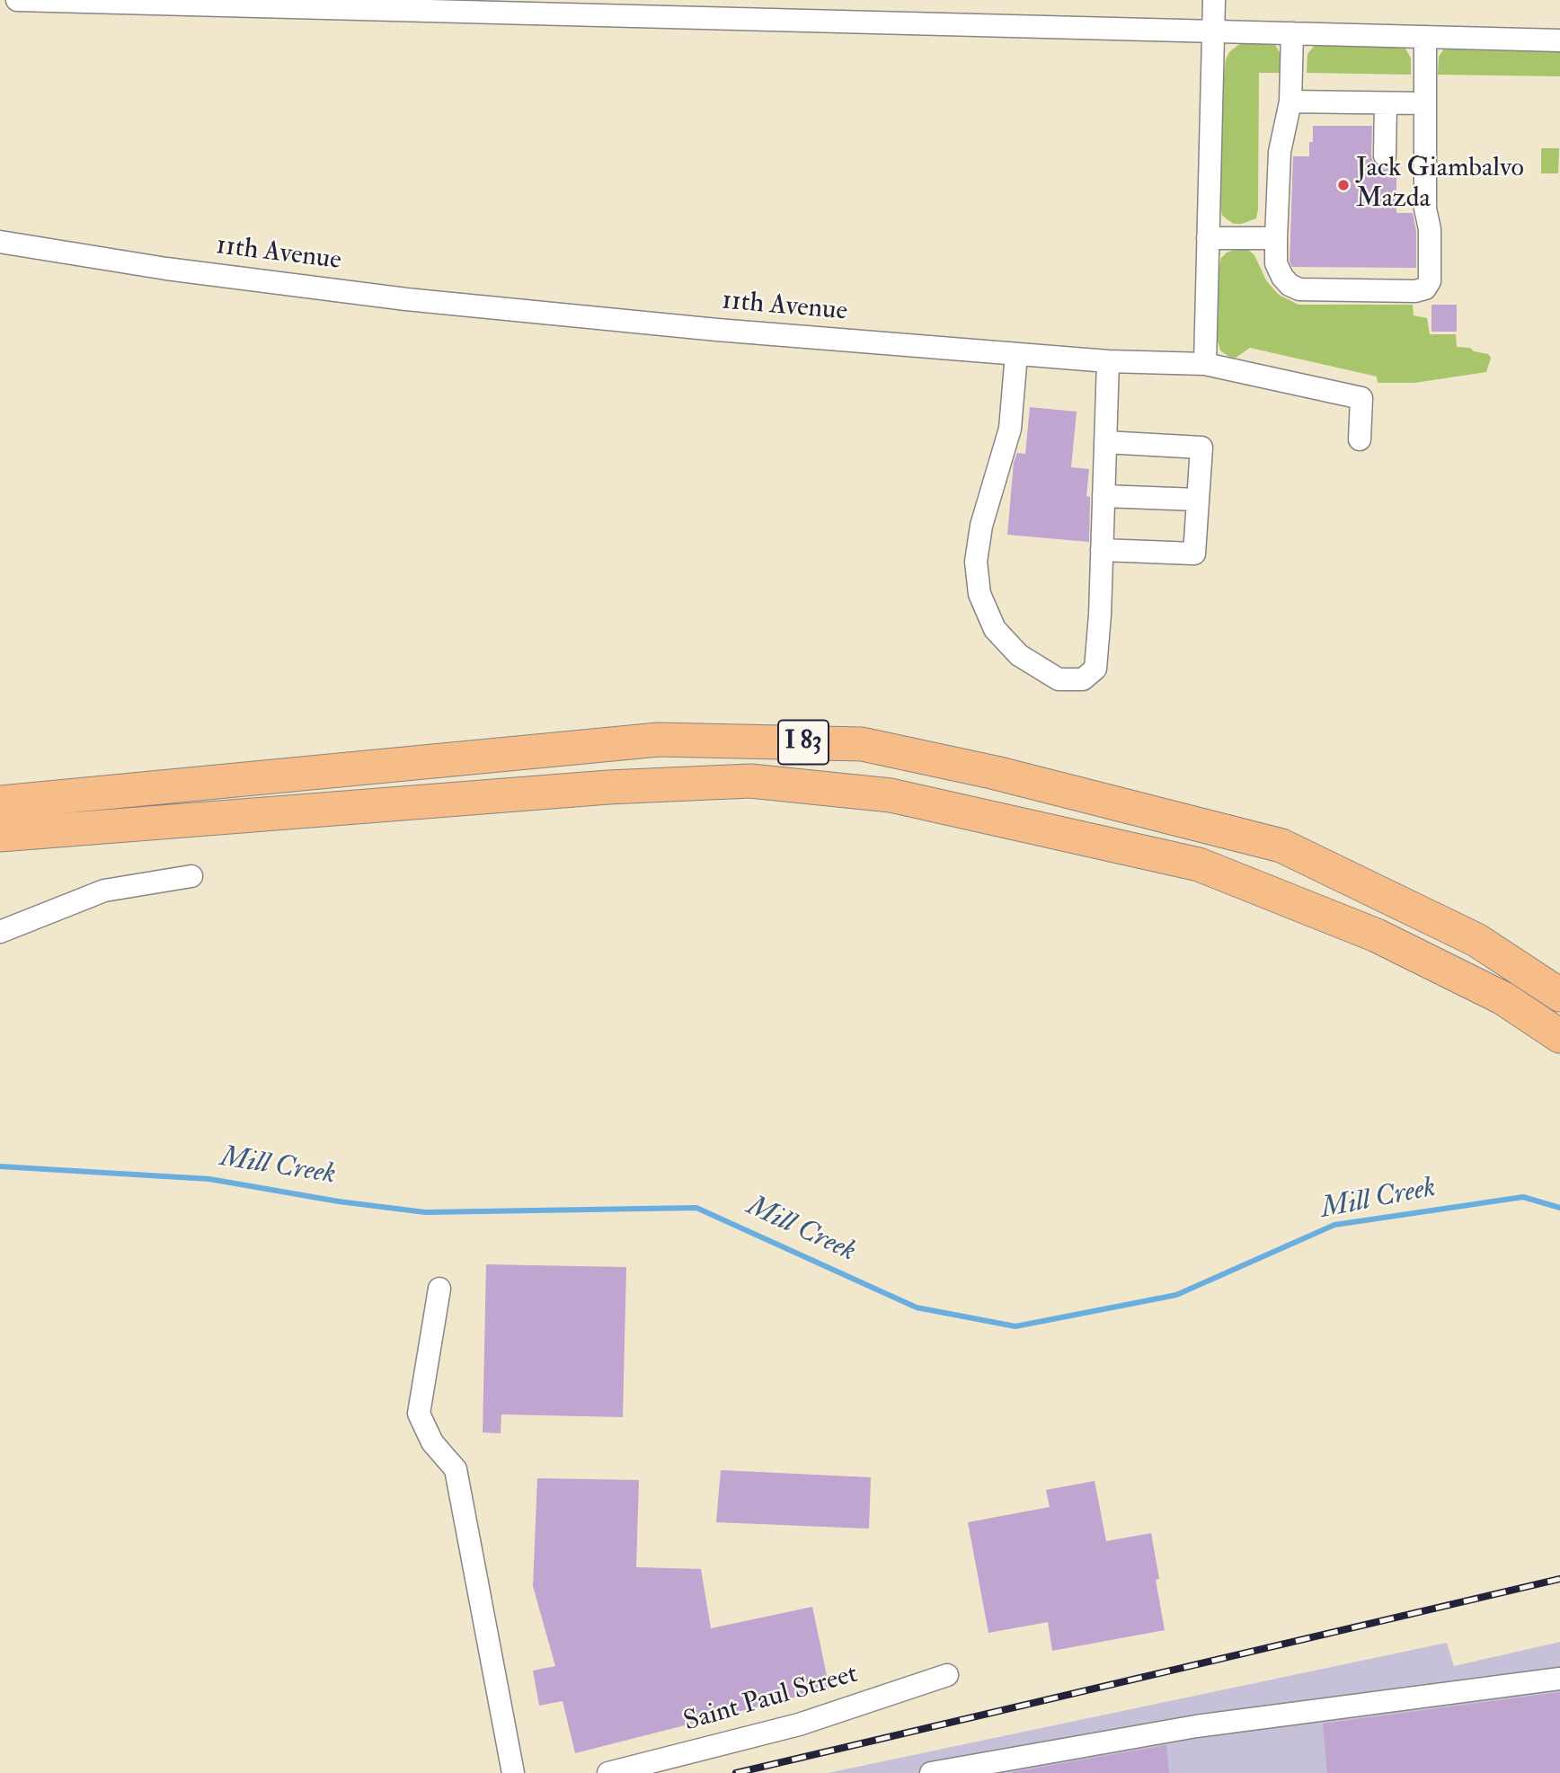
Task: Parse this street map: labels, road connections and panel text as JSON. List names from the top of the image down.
{
  "streets": {
    "highway": ["I 83"],
    "street": ["11th Avenue", "Saint Paul Street"]
  },
  "water": ["Mill Creek"],
  "places": ["Jack Giambalvo Mazda"]
}
